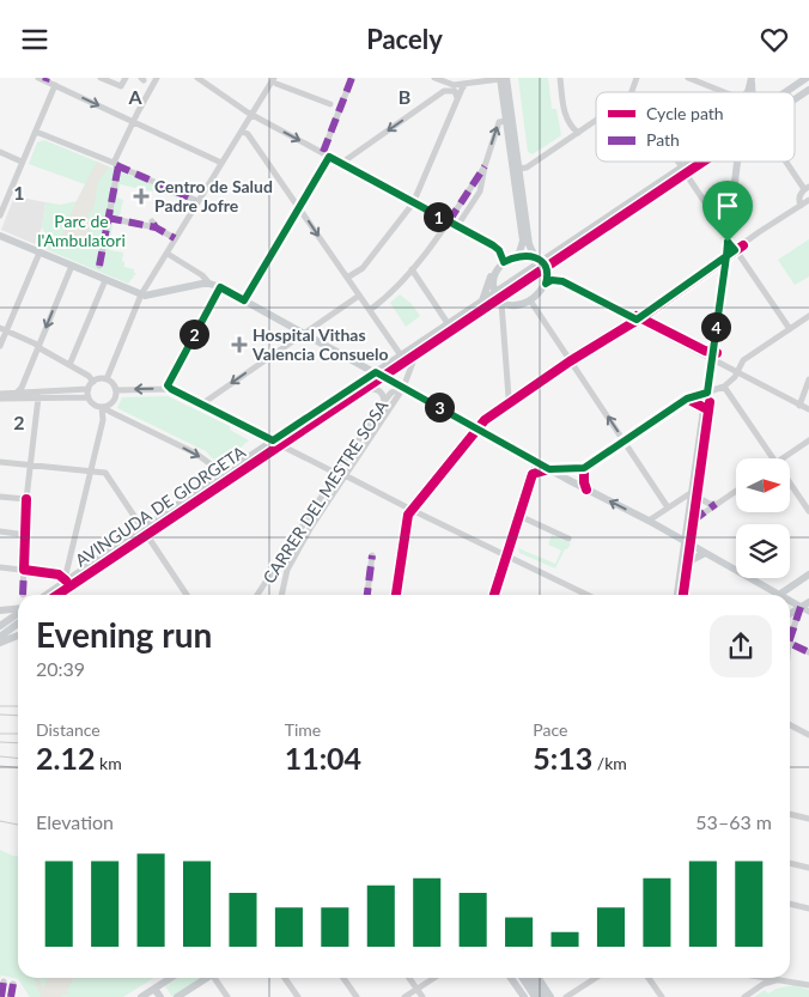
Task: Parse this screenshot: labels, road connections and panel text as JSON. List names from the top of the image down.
{
  "streets": {
    "main road": ["AVINGUDA DE GIORGETA"],
    "street": ["CARRER DEL MESTRE SOSA"]
  },
  "parks": ["Parc de l'Ambulatori"],
  "places": {
    "health": ["Centro de Salud Padre Jofre", "Hospital Vithas Valencia Consuelo"]
  },
  "legend": ["Cycle path", "Path"],
  "north": "right",
  "page": {
    "header": "Pacely",
    "pins": [
      "1",
      "4",
      "2",
      "3"
    ],
    "heading": ["Evening run", "20:39"],
    "stats": [
      ["Distance", "2.12 km"],
      ["Time", "11:04"],
      ["Pace", "5:13 /km"]
    ],
    "chart": ["Elevation", "53–63 m"]
  },
  "grid": {
    "columns": ["A", "B"],
    "rows": ["1", "2"]
  }
}
